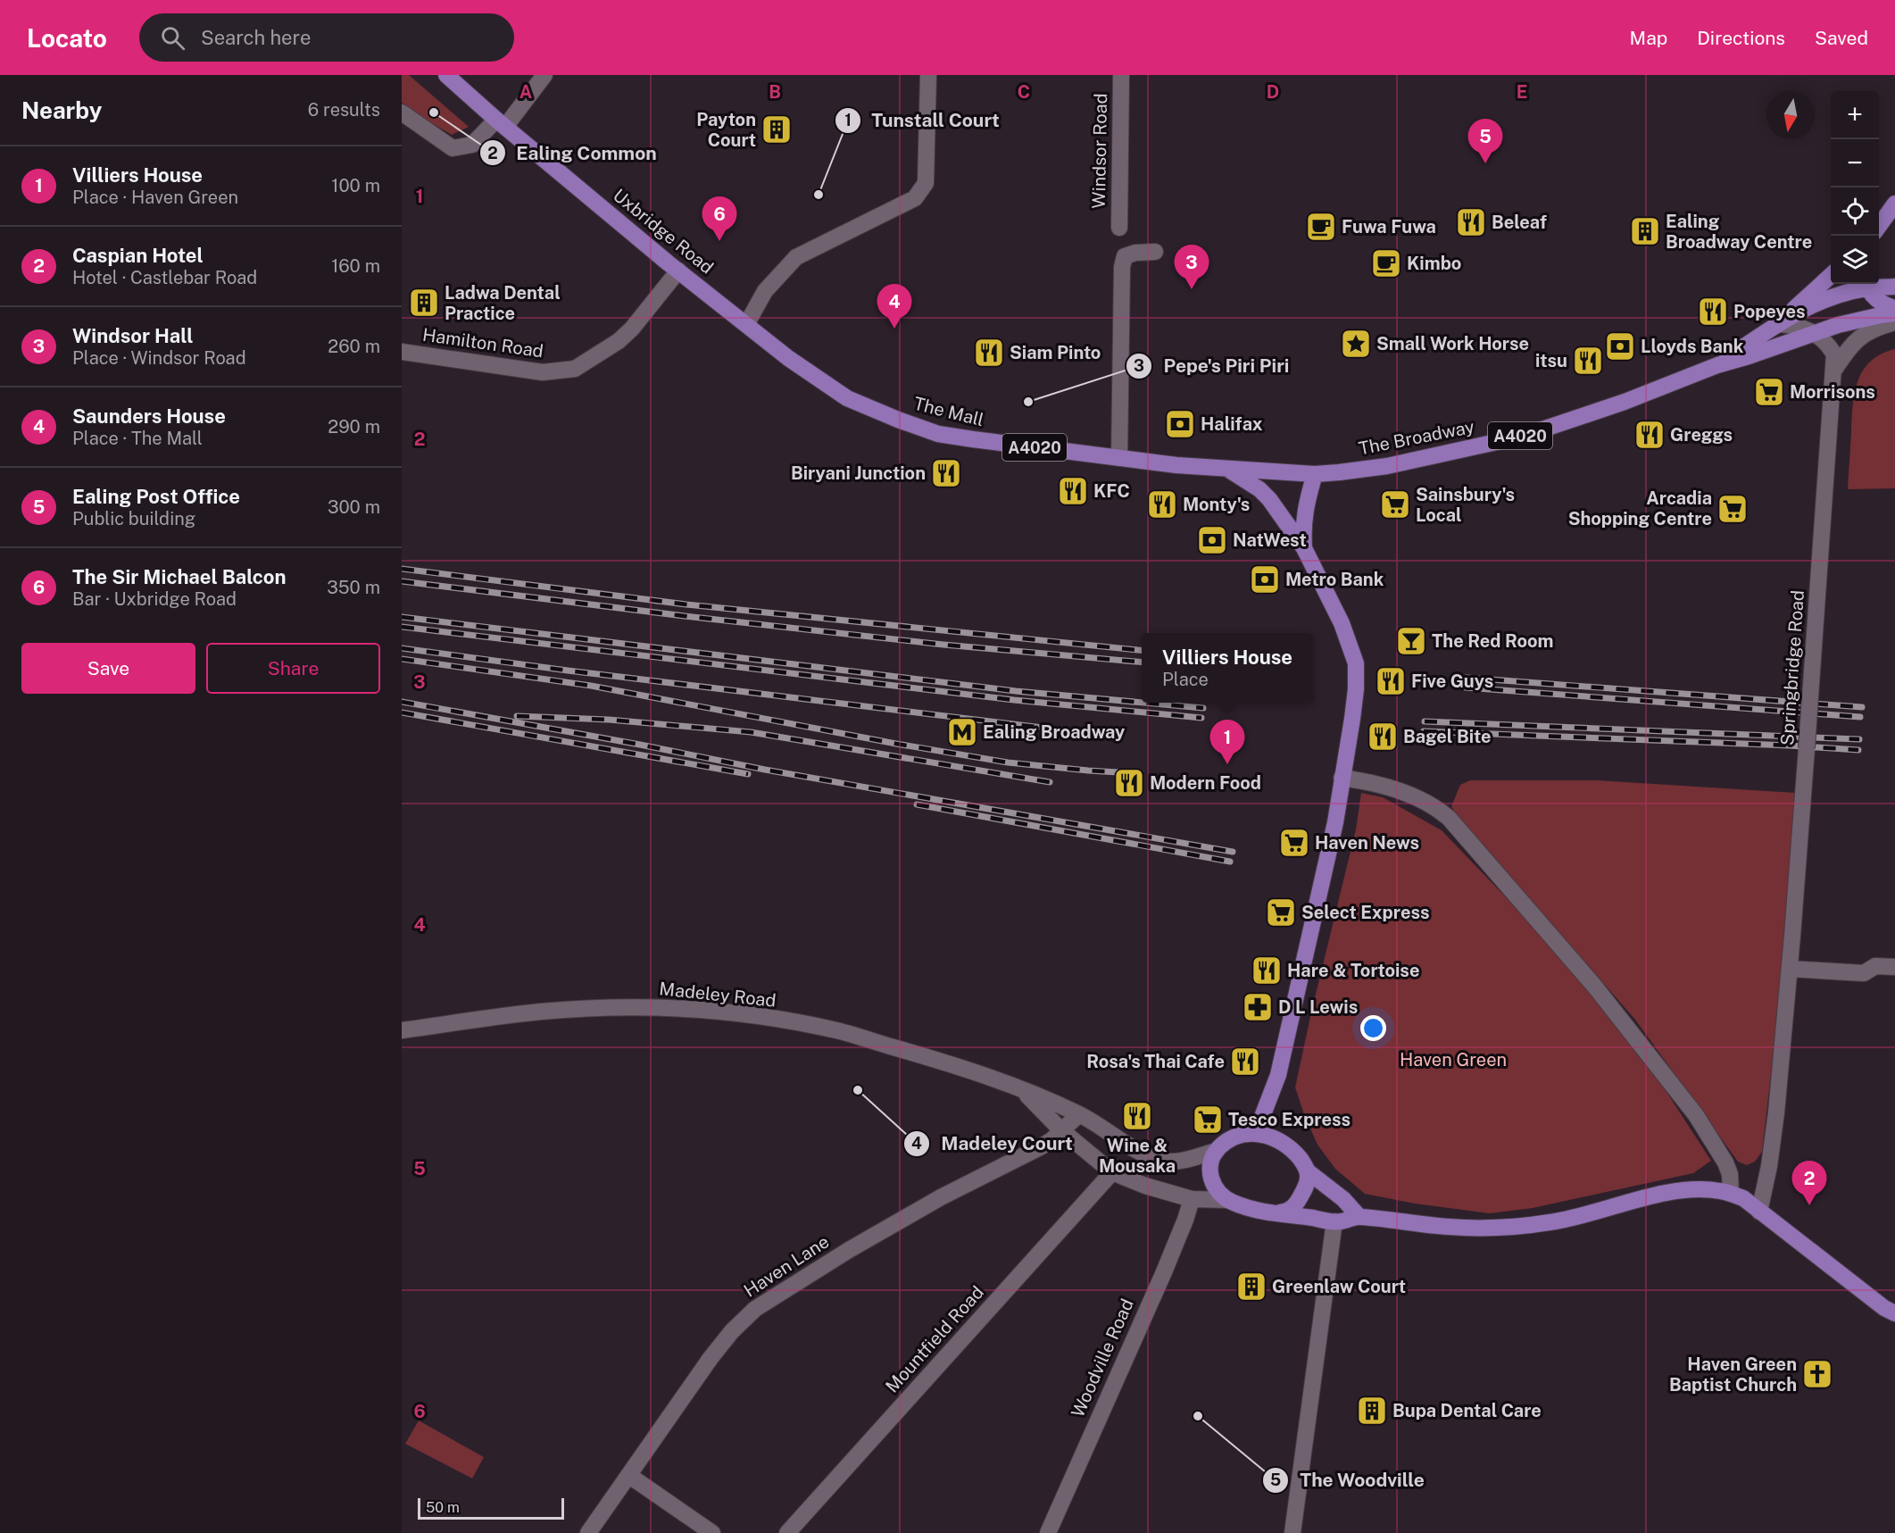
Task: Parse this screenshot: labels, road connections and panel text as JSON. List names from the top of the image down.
{
  "streets": {
    "main road": [
      "Uxbridge Road",
      "The Mall",
      "A4020",
      "The Broadway"
    ],
    "street": [
      "Windsor Road",
      "Hamilton Road",
      "Springbridge Road",
      "Madeley Road",
      "Haven Lane",
      "Mountfield Road",
      "Woodville Road"
    ]
  },
  "crossings": [
    ["Uxbridge Road", "Hamilton Road"],
    ["Uxbridge Road", "The Mall"],
    ["The Mall", "The Broadway"],
    ["A4020", "The Broadway"],
    ["A4020", "Springbridge Road"],
    ["The Broadway", "Springbridge Road"],
    ["Madeley Road", "Haven Lane"],
    ["Madeley Road", "Mountfield Road"],
    ["Madeley Road", "Woodville Road"]
  ],
  "parks": ["Haven Green"],
  "places": {
    "other": [
      "Ealing Common",
      "Tunstall Court",
      "Pepe's Piri Piri",
      "Madeley Court",
      "The Woodville"
    ],
    "building": [
      "Payton Court",
      "Ealing Broadway Centre",
      "Ladwa Dental Practice",
      "Greenlaw Court",
      "Bupa Dental Care"
    ],
    "restaurant": [
      "Beleaf",
      "Popeyes",
      "Siam Pinto",
      "itsu",
      "Greggs",
      "Biryani Junction",
      "KFC",
      "Monty's",
      "Five Guys",
      "Bagel Bite",
      "Modern Food",
      "Hare & Tortoise",
      "Rosa's Thai Cafe",
      "Wine & Mousaka"
    ],
    "cafe": ["Fuwa Fuwa", "Kimbo"],
    "place": ["Small Work Horse"],
    "bank": [
      "Lloyds Bank",
      "Halifax",
      "NatWest",
      "Metro Bank"
    ],
    "supermarket": [
      "Morrisons",
      "Sainsbury's Local",
      "Arcadia Shopping Centre",
      "Haven News",
      "Select Express",
      "Tesco Express"
    ],
    "bar": ["The Red Room"],
    "metro station": ["Ealing Broadway"],
    "pharmacy": ["D L Lewis"],
    "church": ["Haven Green Baptist Church"]
  },
  "scale_bar": "50 m",
  "north": "bottom",
  "page": {
    "header": "Locato",
    "search": "Search here",
    "nav": ["Map", "Directions", "Saved"],
    "heading": ["Nearby", "6 results"],
    "map_buttons": ["+", "−"],
    "pins": [
      "5",
      "6",
      "3",
      "4",
      "1",
      "2"
    ],
    "list": [
      {
        "mark": "1",
        "name": "Villiers House",
        "note": "Place · Haven Green",
        "value": "100 m"
      },
      {
        "mark": "2",
        "name": "Caspian Hotel",
        "note": "Hotel · Castlebar Road",
        "value": "160 m"
      },
      {
        "mark": "3",
        "name": "Windsor Hall",
        "note": "Place · Windsor Road",
        "value": "260 m"
      },
      {
        "mark": "4",
        "name": "Saunders House",
        "note": "Place · The Mall",
        "value": "290 m"
      },
      {
        "mark": "5",
        "name": "Ealing Post Office",
        "note": "Public building",
        "value": "300 m"
      },
      {
        "mark": "6",
        "name": "The Sir Michael Balcon",
        "note": "Bar · Uxbridge Road",
        "value": "350 m"
      }
    ],
    "buttons": ["Save", "Share"],
    "popup": ["Villiers House", "Place"],
    "scale": "50 m"
  },
  "grid": {
    "columns": [
      "A",
      "B",
      "C",
      "D",
      "E"
    ],
    "rows": [
      "1",
      "2",
      "3",
      "4",
      "5",
      "6"
    ]
  }
}
